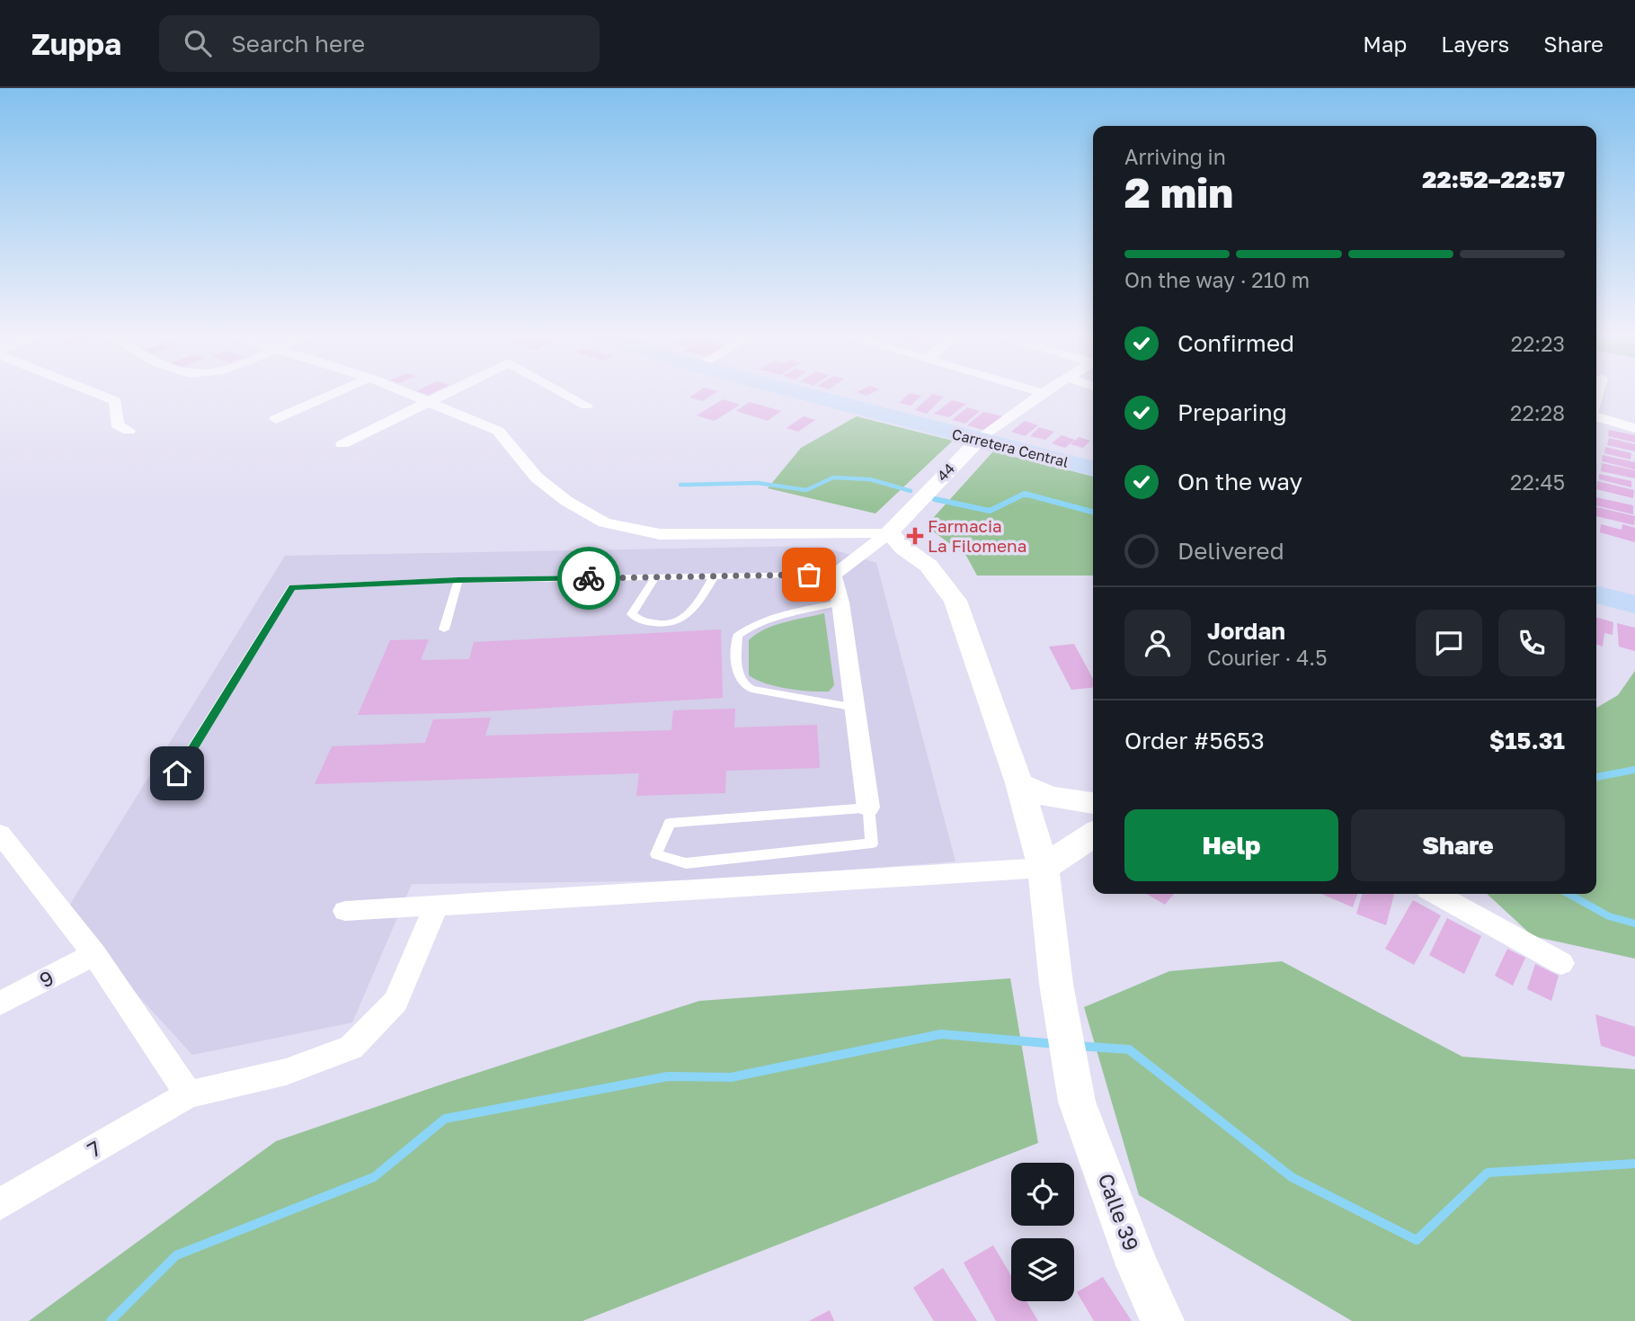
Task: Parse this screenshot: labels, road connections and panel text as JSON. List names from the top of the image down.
{
  "streets": {
    "highway": ["Carretera Central"],
    "street": [
      "44",
      "9",
      "7",
      "Calle 39"
    ]
  },
  "crossings": [
    ["Carretera Central", "44"],
    ["44", "Calle 39"]
  ],
  "places": {
    "health": ["Farmacia La Filomena"]
  },
  "page": {
    "header": "Zuppa",
    "search": "Search here",
    "nav": ["Map", "Layers", "Share"],
    "heading": ["2 min", "Arriving in", "22:52–22:57"],
    "panel": [
      "Jordan",
      "Courier · 4.5",
      "Order #5653",
      "$15.31"
    ],
    "bar": "On the way · 210 m",
    "list": [
      ["Confirmed", "22:23"],
      ["Preparing", "22:28"],
      ["On the way", "22:45"],
      "Delivered"
    ],
    "buttons": ["Help", "Share"]
  }
}
